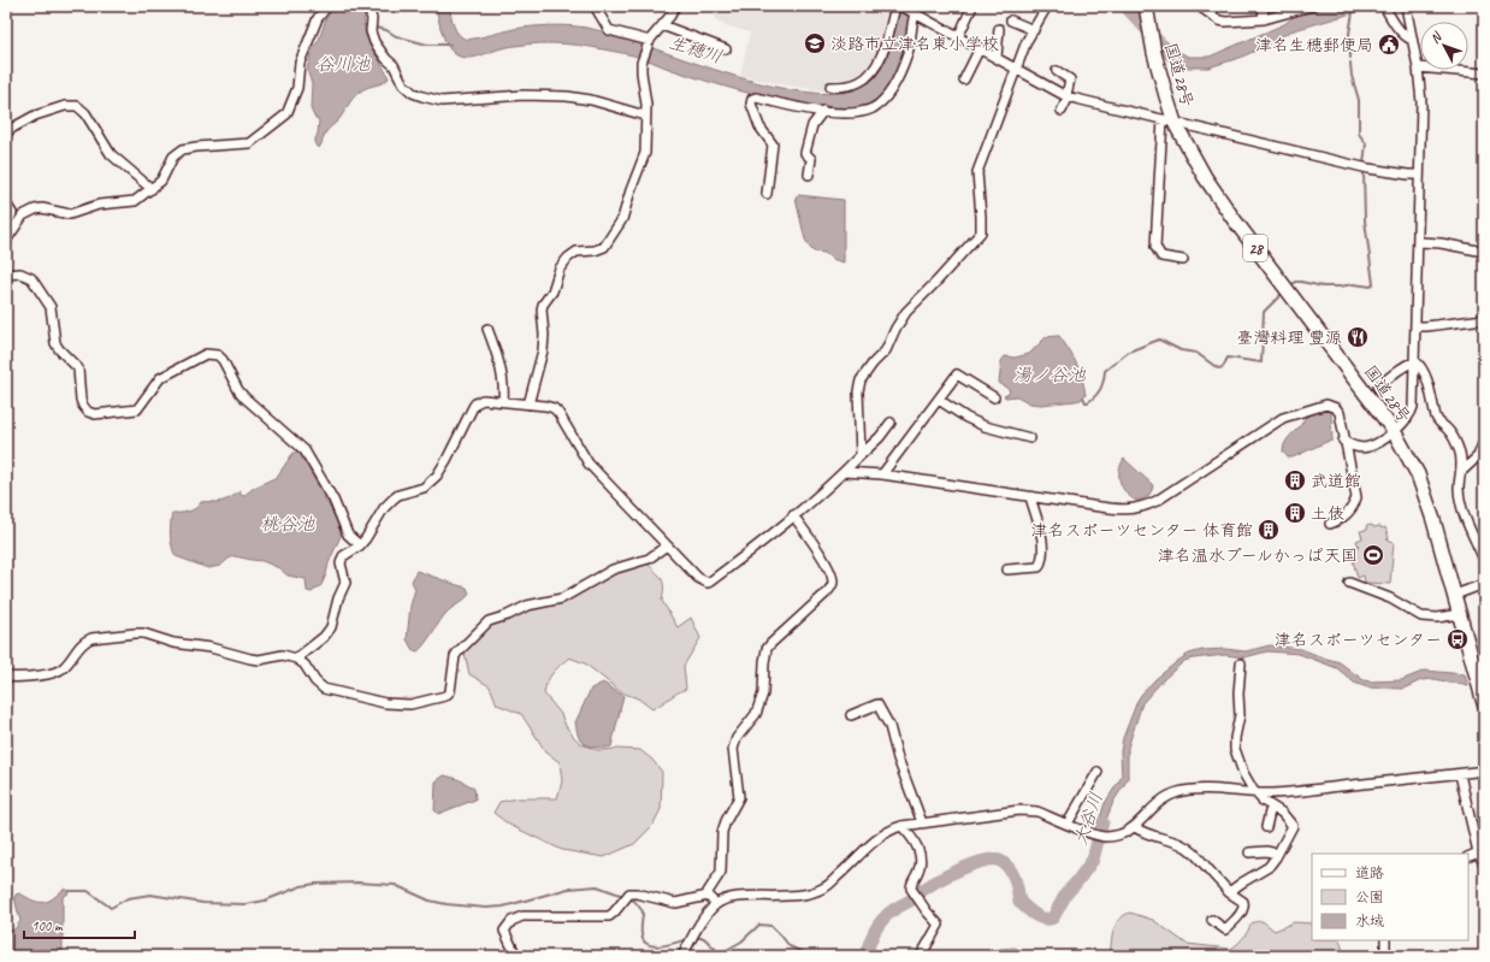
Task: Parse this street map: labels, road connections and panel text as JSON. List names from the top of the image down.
{
  "streets": {
    "highway": ["国道28号", "28"]
  },
  "water": [
    "生穂川",
    "谷川池",
    "湯ノ谷池",
    "桃谷池",
    "大谷川"
  ],
  "places": {
    "school or university": ["淡路市立津名東小学校"],
    "public building": ["津名生穂郵便局"],
    "restaurant": ["臺灣料理 豐源"],
    "building": ["武道館", "土俵", "津名スポーツセンター 体育館"],
    "sports": ["津名温水プールかっぱ天国"],
    "bus stop": ["津名スポーツセンター"]
  },
  "legend": ["道路", "公園", "水域"],
  "scale_bar": "100 m",
  "north": "top left"
}
